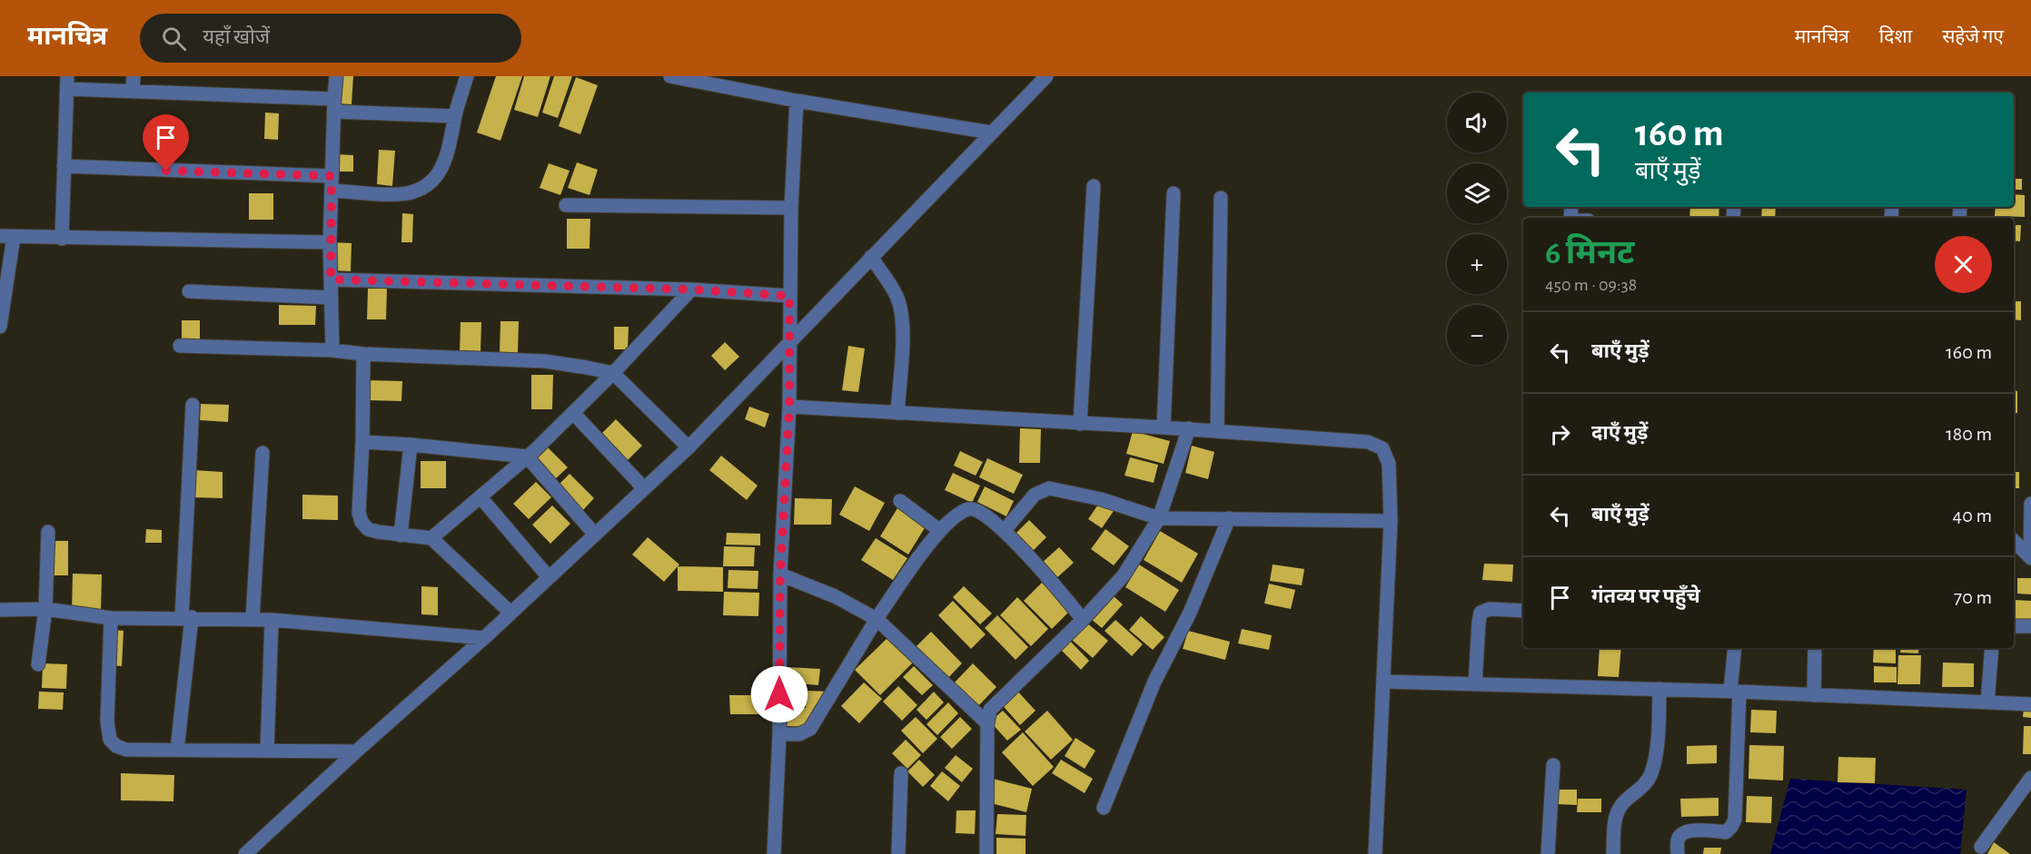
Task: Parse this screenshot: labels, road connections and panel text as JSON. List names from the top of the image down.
{
  "page": {
    "header": "मानचित्र",
    "search": "यहाँ खोजें",
    "nav": ["मानचित्र", "दिशा", "सहेजे गए"],
    "map_buttons": ["+", "−"],
    "turn": ["160 m", "बाएँ मुड़ें"],
    "heading": ["6 मिनट", "450 m · 09:38"],
    "list": [
      {
        "name": "बाएँ मुड़ें",
        "value": "160 m"
      },
      {
        "name": "दाएँ मुड़ें",
        "value": "180 m"
      },
      {
        "name": "बाएँ मुड़ें",
        "value": "40 m"
      },
      {
        "name": "गंतव्य पर पहुँचे",
        "value": "70 m"
      }
    ]
  }
}
